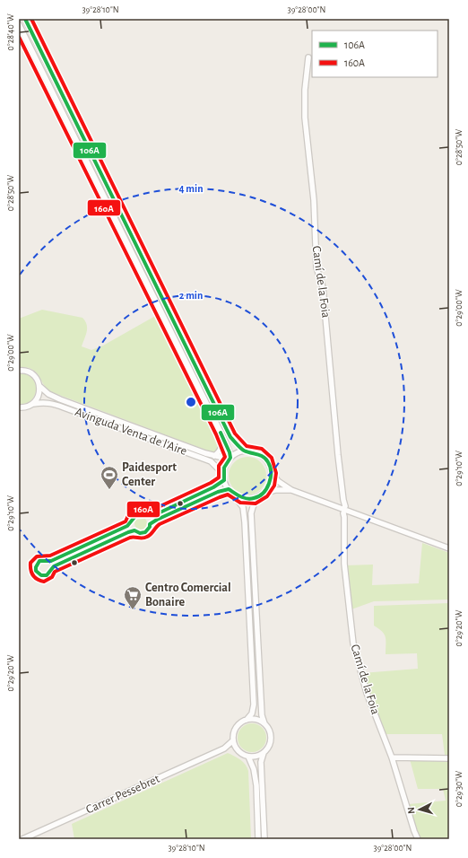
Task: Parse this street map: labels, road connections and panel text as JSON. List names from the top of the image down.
{
  "streets": {
    "street": ["Camí de la Foia", "Avinguda Venta de l'Aire", "Carrer Pessebret"]
  },
  "places": {
    "sports": ["Paidesport Center"],
    "supermarket": ["Centro Comercial Bonaire"]
  },
  "lines": ["transit line 106A", "transit line 160A"],
  "legend": ["106A", "160A"],
  "north": "left",
  "coordinates": [
    "39°28'10\"N",
    "39°28'00\"N",
    "0°28'40\"W",
    "0°28'50\"W",
    "0°29'00\"W",
    "0°29'10\"W",
    "0°29'20\"W",
    "0°29'30\"W"
  ],
  "rings": ["4 min", "2 min"]
}
